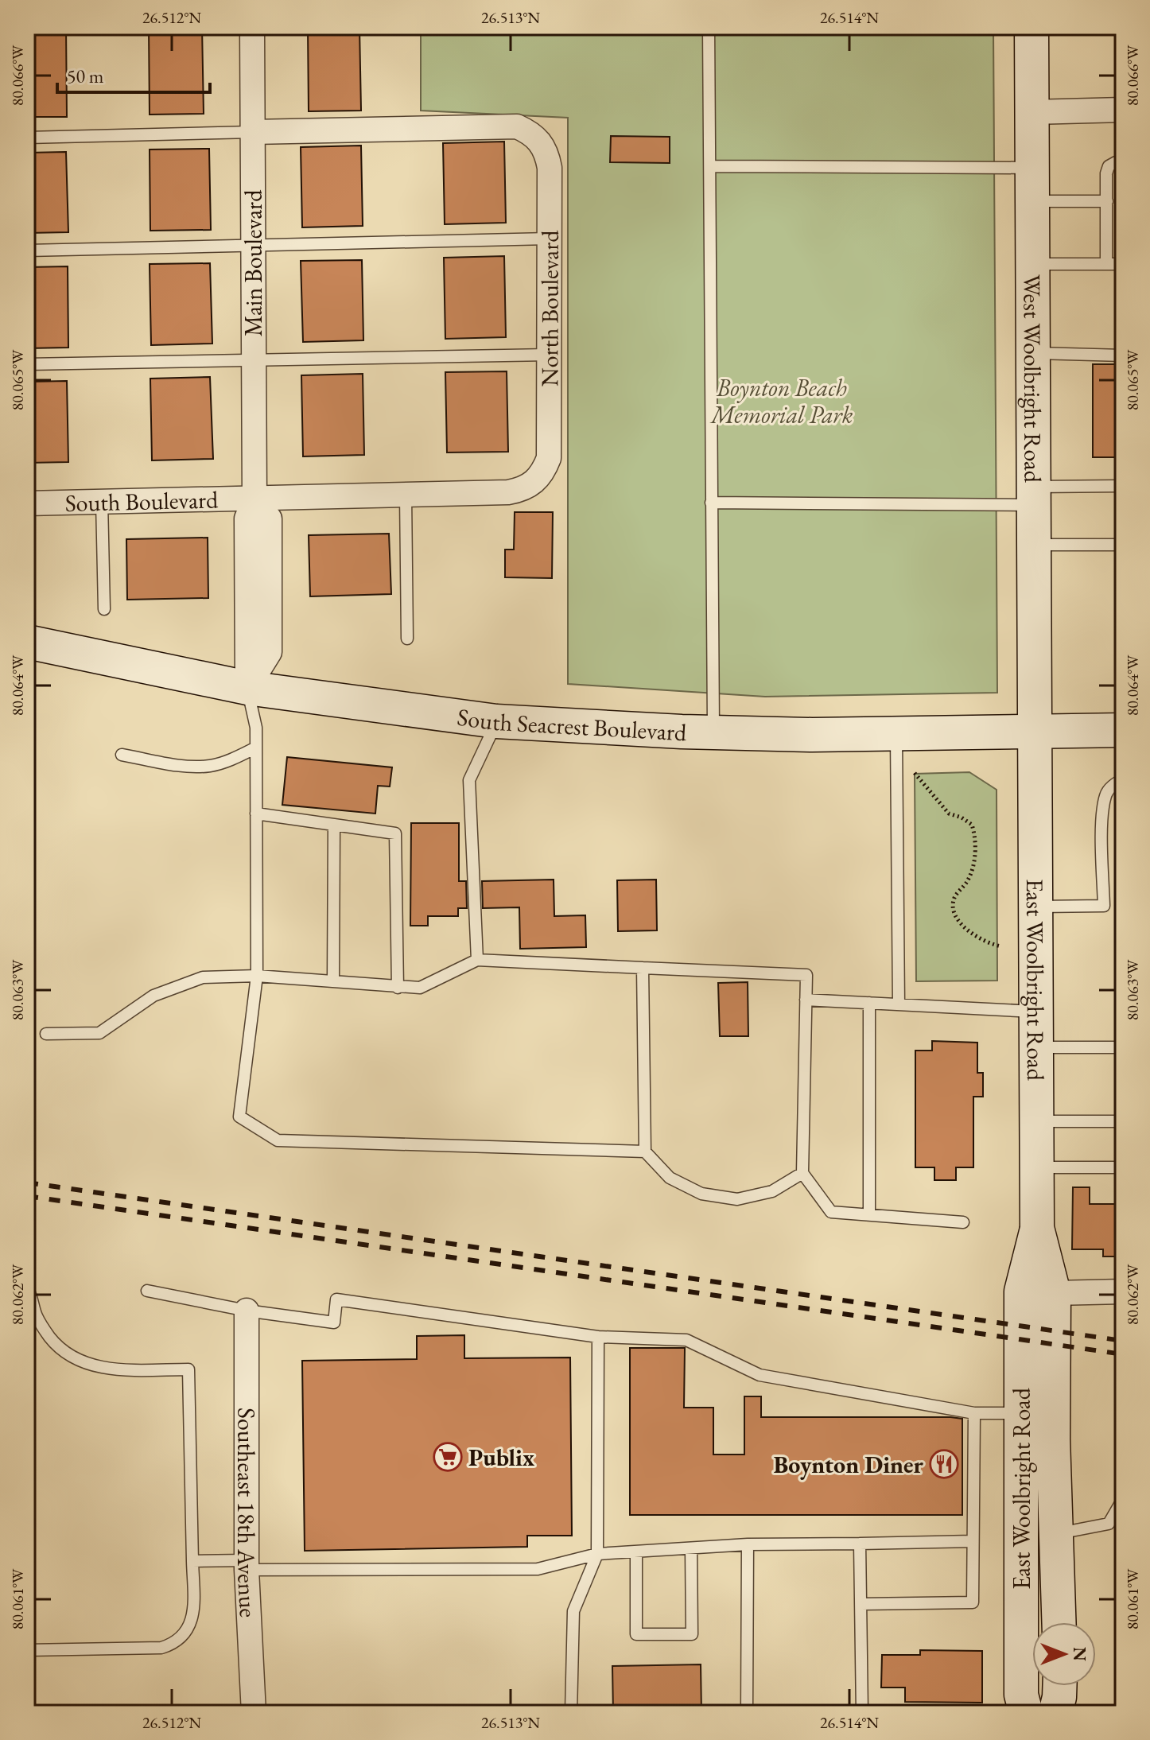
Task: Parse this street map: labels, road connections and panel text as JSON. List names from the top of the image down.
{
  "streets": {
    "main road": ["West Woolbright Road", "South Seacrest Boulevard", "East Woolbright Road"],
    "street": [
      "Main Boulevard",
      "North Boulevard",
      "South Boulevard",
      "Southeast 18th Avenue"
    ]
  },
  "crossings": [
    ["Main Boulevard", "North Boulevard"],
    ["Main Boulevard", "South Boulevard"],
    ["Main Boulevard", "South Seacrest Boulevard"],
    ["North Boulevard", "South Boulevard"],
    ["West Woolbright Road", "South Seacrest Boulevard"],
    ["West Woolbright Road", "East Woolbright Road"],
    ["South Seacrest Boulevard", "East Woolbright Road"]
  ],
  "parks": ["Boynton Beach Memorial Park"],
  "places": {
    "supermarket": ["Publix"],
    "restaurant": ["Boynton Diner"]
  },
  "scale_bar": "50 m",
  "north": "right",
  "coordinates": [
    "26.512°N",
    "26.513°N",
    "26.514°N",
    "80.066°W",
    "80.065°W",
    "80.064°W",
    "80.063°W",
    "80.062°W",
    "80.061°W"
  ]
}
